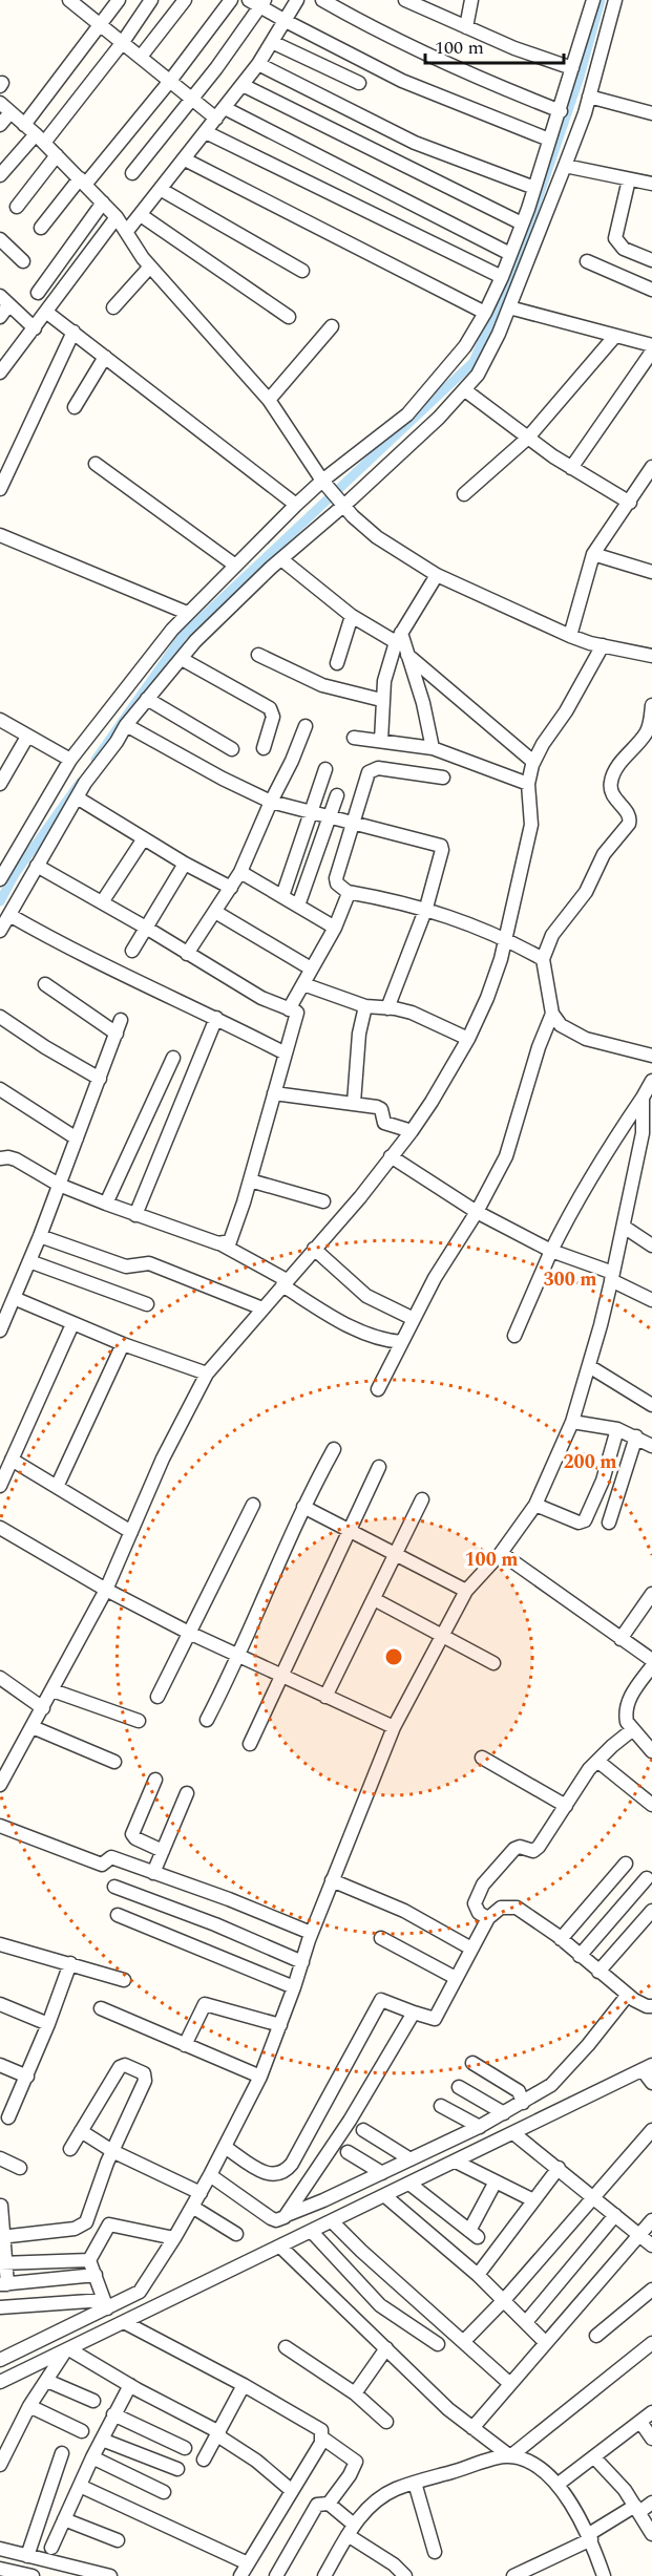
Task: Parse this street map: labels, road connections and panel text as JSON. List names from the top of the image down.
{
  "scale_bar": "100 m",
  "rings": ["300 m", "200 m", "100 m"]
}
